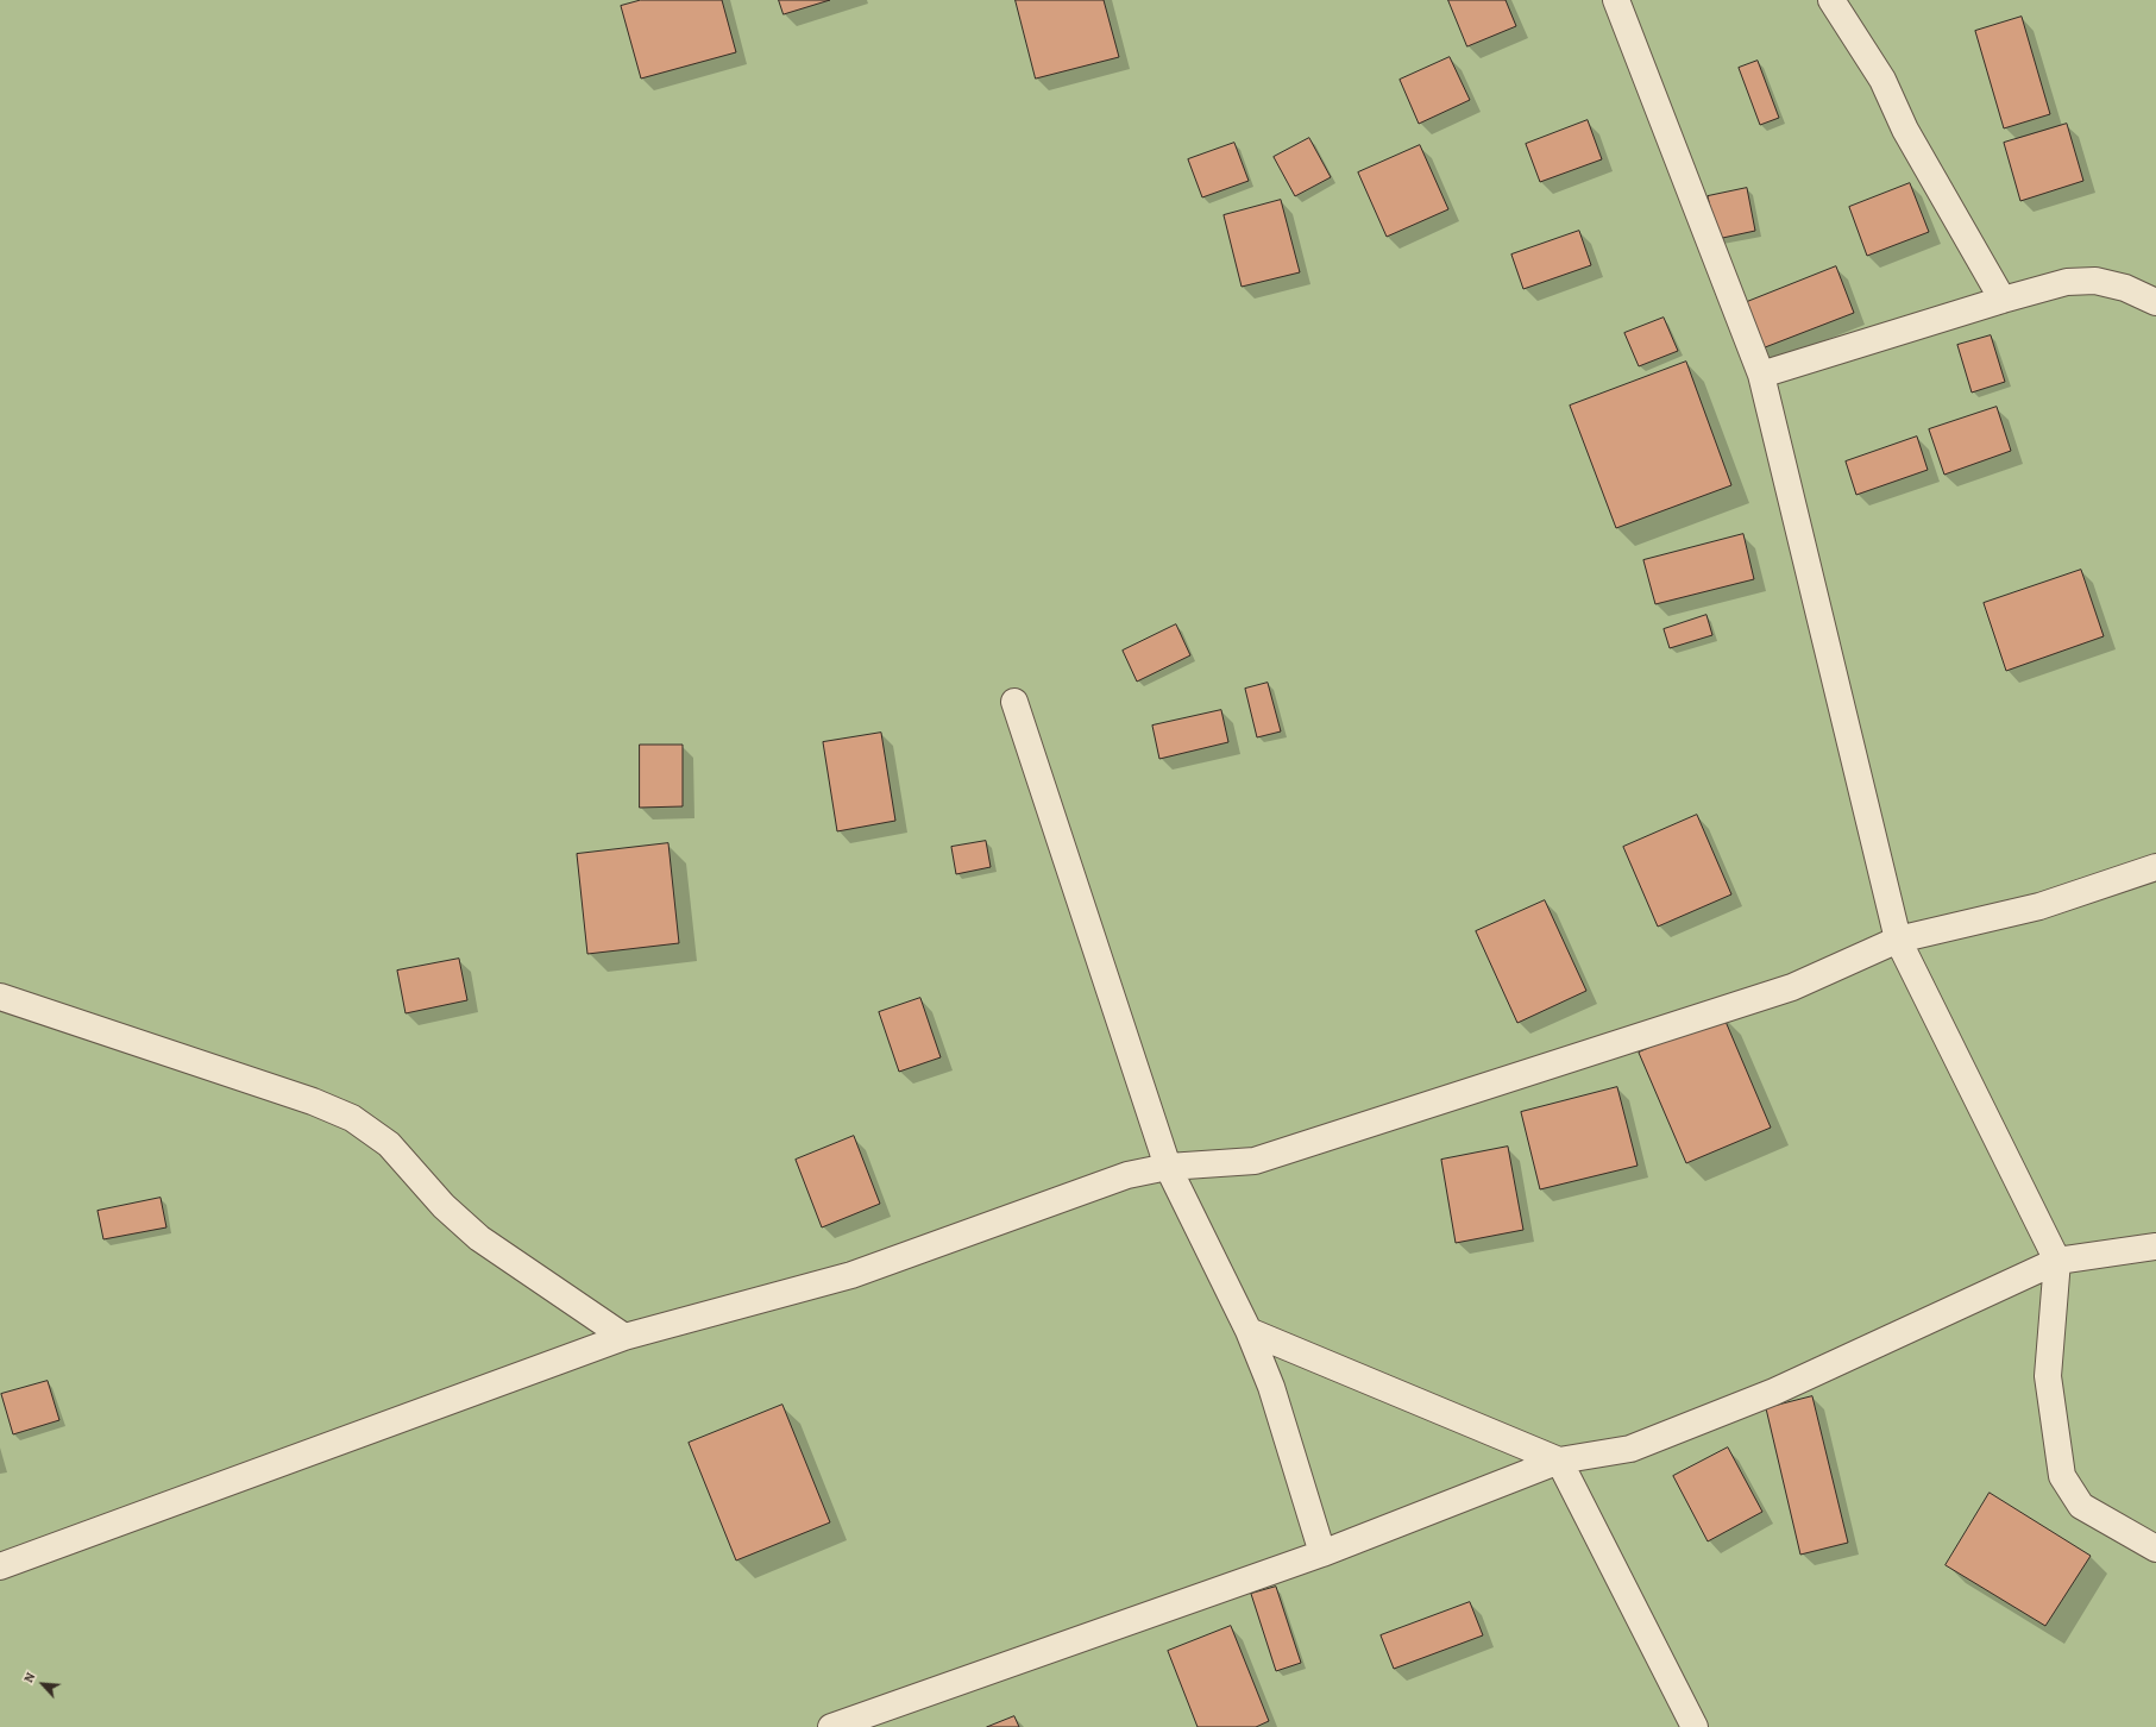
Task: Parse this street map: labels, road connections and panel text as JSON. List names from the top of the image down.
{
  "north": "top left"
}
